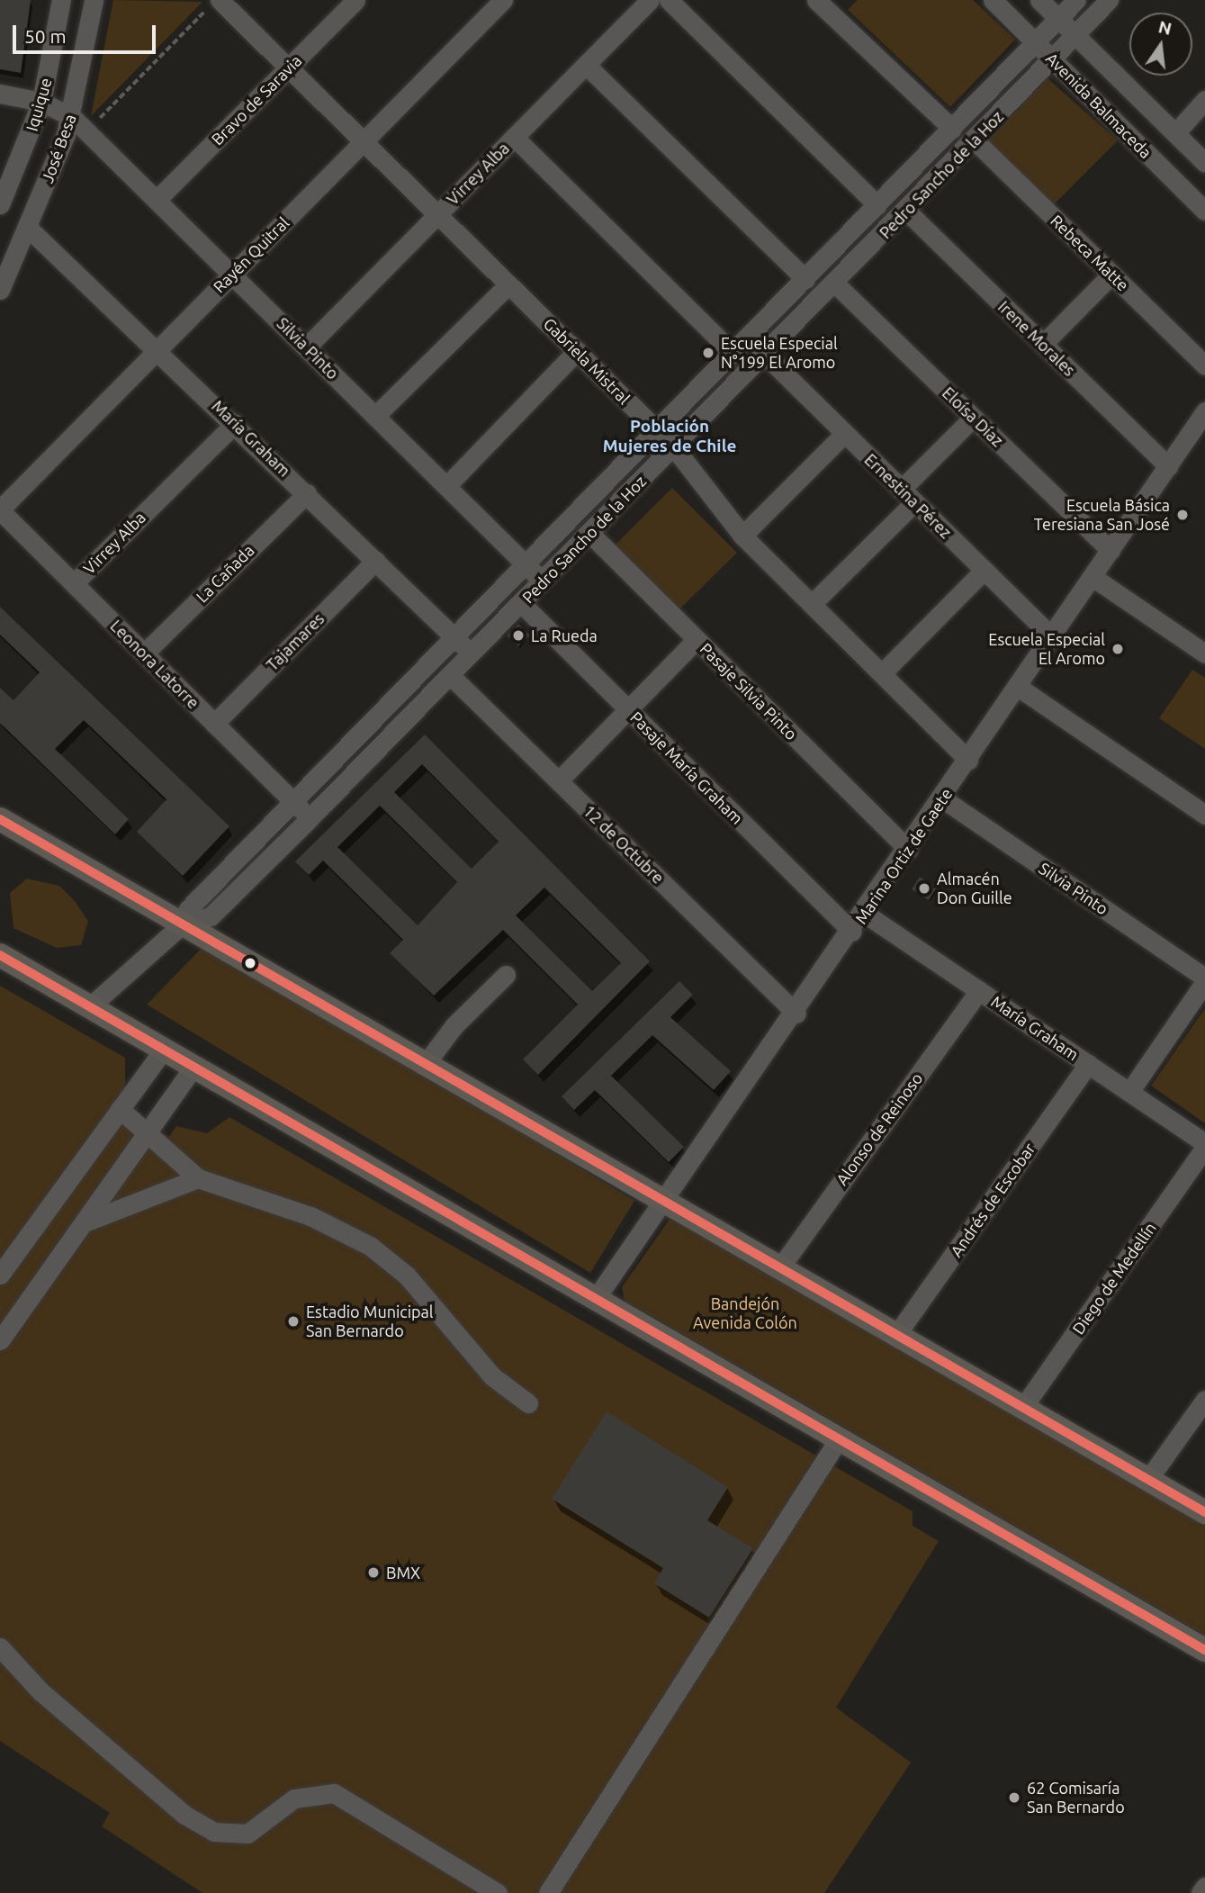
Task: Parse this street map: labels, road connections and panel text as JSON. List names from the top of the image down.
{
  "streets": {
    "street": [
      "Bravo de Saravia",
      "Iquique",
      "Avenida Balmaceda",
      "José Besa",
      "Virrey Alba",
      "Pedro Sancho de la Hoz",
      "Rebeca Matte",
      "Rayén Quitral",
      "Irene Morales",
      "Silvia Pinto",
      "Gabriela Mistral",
      "Eloísa Díaz",
      "María Graham",
      "Ernestina Pérez",
      "La Cañada",
      "Tajamares",
      "Leonora Latorre",
      "Pasaje Silvia Pinto",
      "Pasaje María Graham",
      "12 de Octubre",
      "Marina Ortiz de Gaete",
      "Alonso de Reinoso",
      "Andrés de Escobar",
      "Diego de Medellín"
    ]
  },
  "crossings": [
    ["Bravo de Saravia", "Silvia Pinto"],
    ["Bravo de Saravia", "Gabriela Mistral"],
    ["Avenida Balmaceda", "Pedro Sancho de la Hoz"],
    ["José Besa", "Silvia Pinto"],
    ["José Besa", "María Graham"],
    ["Virrey Alba", "Silvia Pinto"],
    ["Virrey Alba", "Gabriela Mistral"],
    ["Virrey Alba", "María Graham"],
    ["Virrey Alba", "Leonora Latorre"],
    ["Pedro Sancho de la Hoz", "Rebeca Matte"],
    ["Pedro Sancho de la Hoz", "Irene Morales"],
    ["Pedro Sancho de la Hoz", "Silvia Pinto"],
    ["Pedro Sancho de la Hoz", "Gabriela Mistral"],
    ["Pedro Sancho de la Hoz", "Eloísa Díaz"],
    ["Pedro Sancho de la Hoz", "María Graham"],
    ["Pedro Sancho de la Hoz", "Ernestina Pérez"],
    ["Pedro Sancho de la Hoz", "Leonora Latorre"],
    ["Pedro Sancho de la Hoz", "Pasaje Silvia Pinto"],
    ["Pedro Sancho de la Hoz", "Pasaje María Graham"],
    ["Pedro Sancho de la Hoz", "12 de Octubre"],
    ["Rayén Quitral", "Silvia Pinto"],
    ["Rayén Quitral", "Gabriela Mistral"],
    ["Rayén Quitral", "María Graham"],
    ["Rayén Quitral", "Leonora Latorre"],
    ["Irene Morales", "Marina Ortiz de Gaete"],
    ["Silvia Pinto", "Marina Ortiz de Gaete"],
    ["Gabriela Mistral", "Marina Ortiz de Gaete"],
    ["Eloísa Díaz", "Marina Ortiz de Gaete"],
    ["María Graham", "La Cañada"],
    ["María Graham", "Tajamares"],
    ["María Graham", "Marina Ortiz de Gaete"],
    ["María Graham", "Alonso de Reinoso"],
    ["María Graham", "Andrés de Escobar"],
    ["Ernestina Pérez", "Marina Ortiz de Gaete"],
    ["La Cañada", "Leonora Latorre"],
    ["Tajamares", "Leonora Latorre"],
    ["Pasaje Silvia Pinto", "Marina Ortiz de Gaete"],
    ["Pasaje María Graham", "Marina Ortiz de Gaete"],
    ["12 de Octubre", "Marina Ortiz de Gaete"]
  ],
  "districts": ["Población Mujeres de Chile"],
  "parks": ["Bandejón Avenida Colón"],
  "places": [
    "Escuela Especial N°199 El Aromo",
    "Escuela Básica Teresiana San José",
    "La Rueda",
    "Escuela Especial El Aromo",
    "Almacén Don Guille",
    "Estadio Municipal San Bernardo",
    "BMX",
    "62 Comisaría San Bernardo"
  ],
  "scale_bar": "50 m",
  "north": "top"
}
